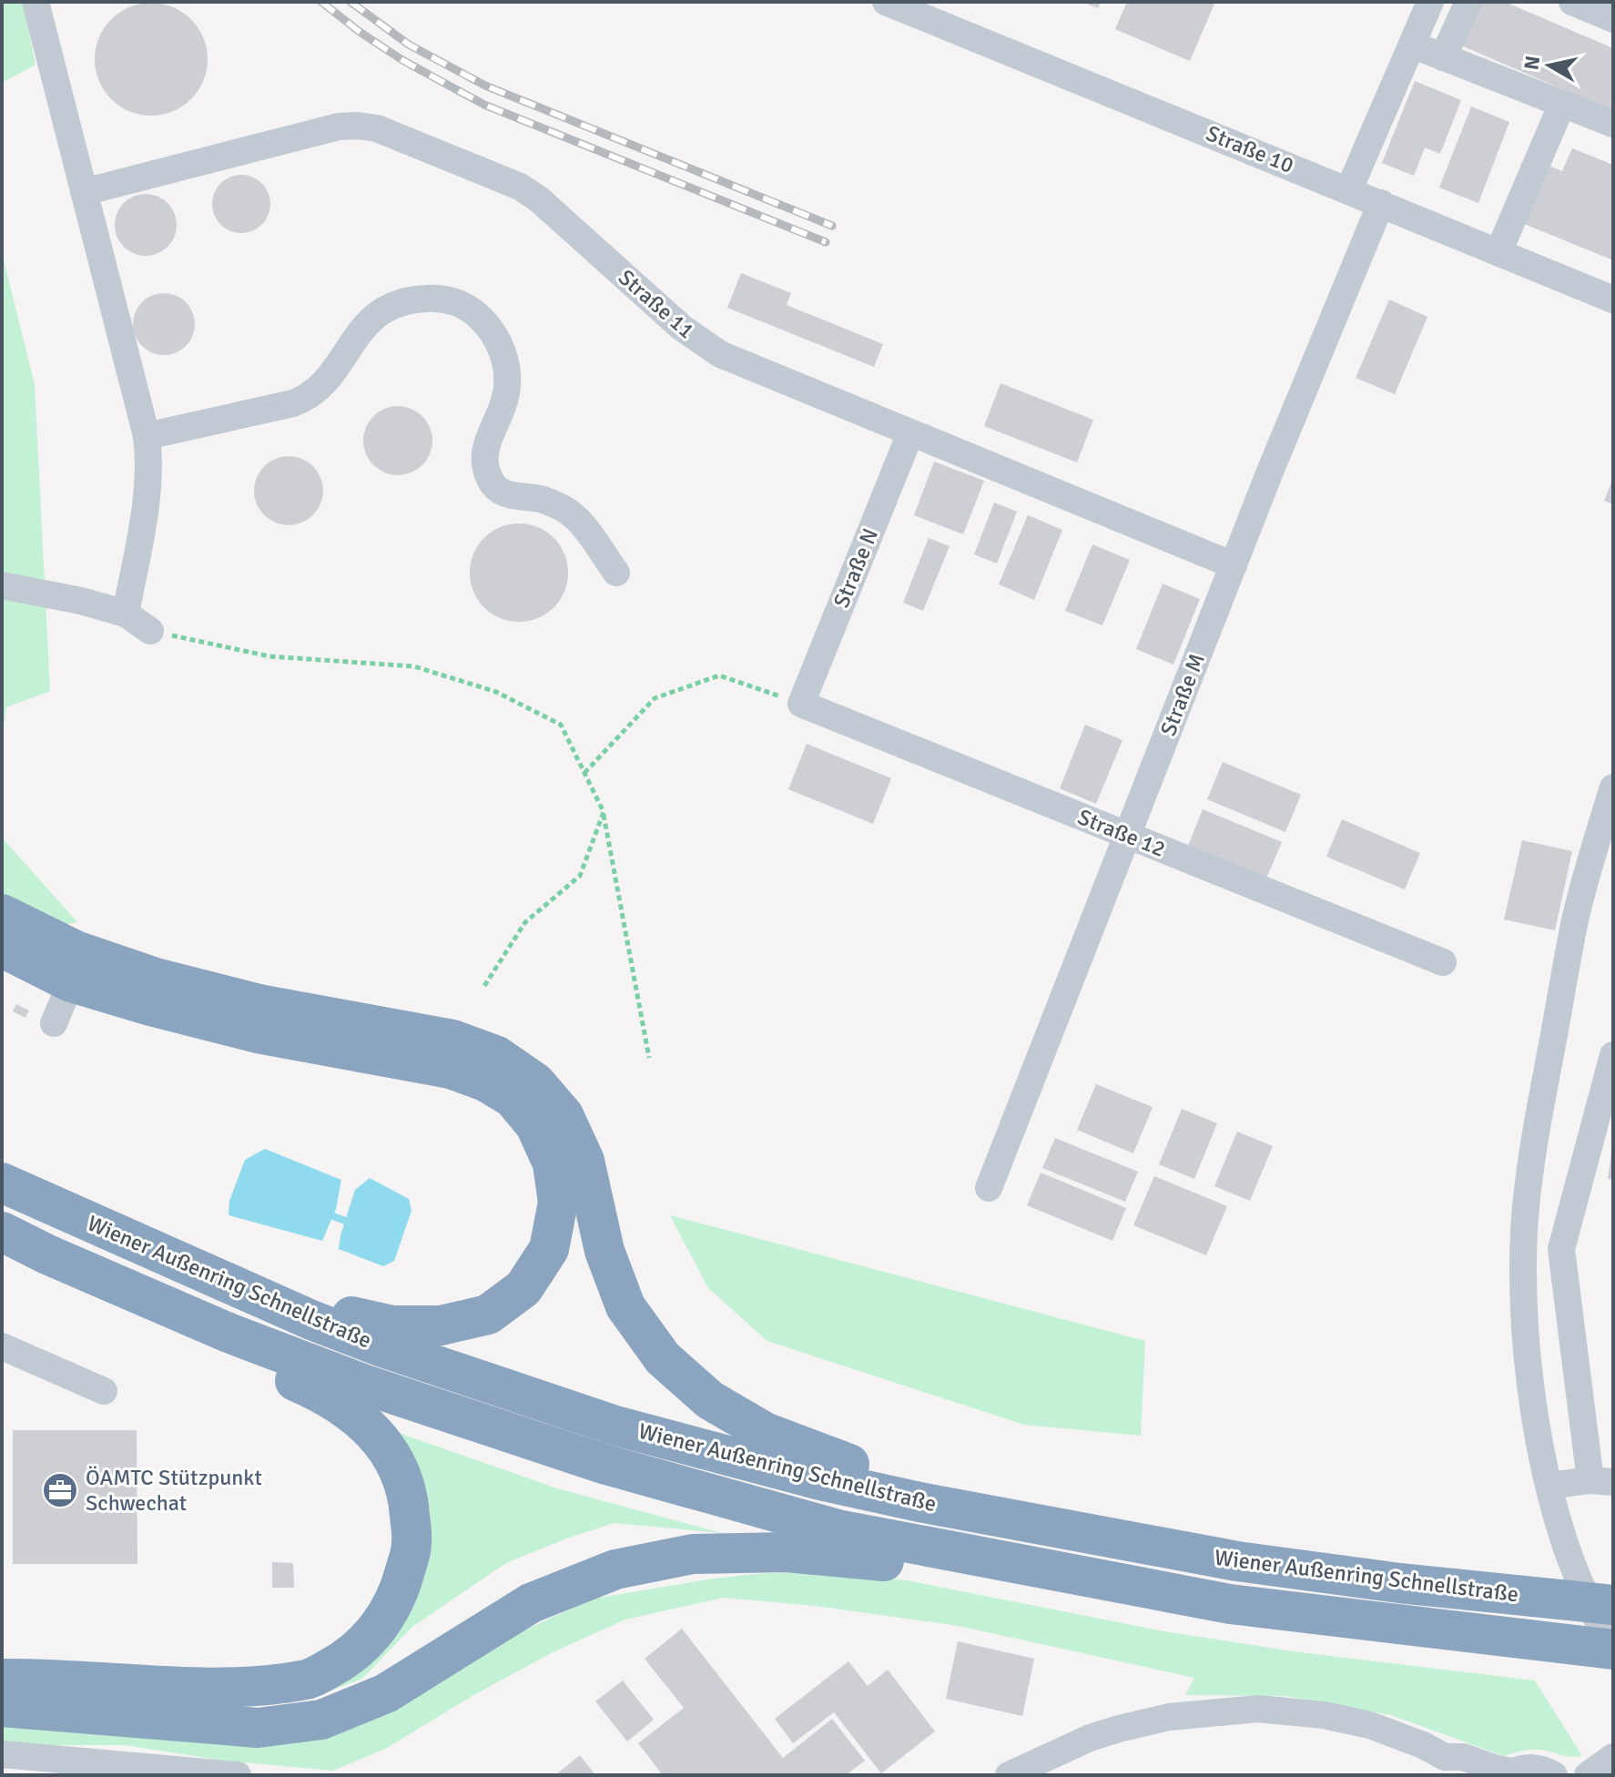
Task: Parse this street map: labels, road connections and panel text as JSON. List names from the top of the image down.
{
  "streets": {
    "highway": ["Wiener Außenring Schnellstraße"],
    "street": [
      "Straße 10",
      "Straße 11",
      "Straße N",
      "Straße M",
      "Straße 12"
    ]
  },
  "crossings": [
    ["Straße 10", "Straße M"],
    ["Straße 11", "Straße N"],
    ["Straße 11", "Straße M"],
    ["Straße N", "Straße 12"],
    ["Straße M", "Straße 12"]
  ],
  "places": {
    "office": ["ÖAMTC Stützpunkt Schwechat"]
  },
  "north": "left"
}
